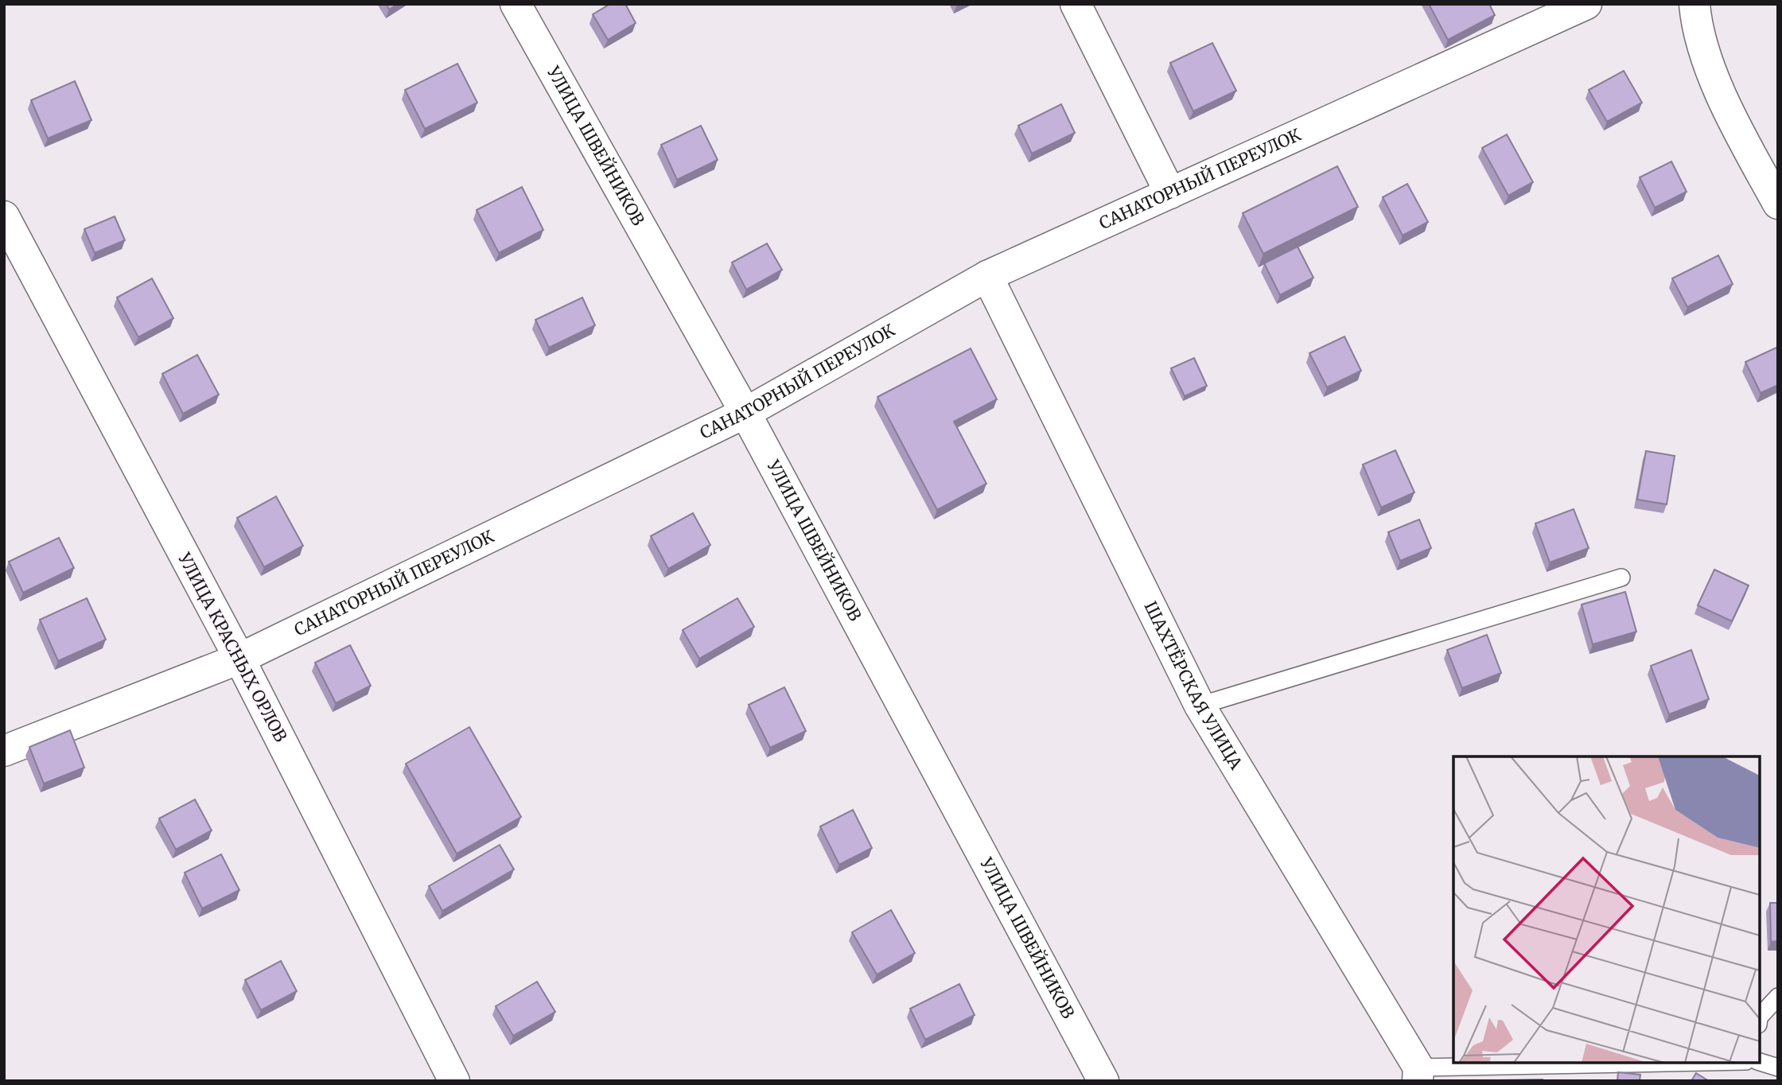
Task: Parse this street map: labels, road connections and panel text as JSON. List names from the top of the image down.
{
  "streets": {
    "street": [
      "УЛИЦА ШВЕЙНИКОВ",
      "САНАТОРНЫЙ ПЕРЕУЛОК",
      "УЛИЦА КРАСНЫХ ОРЛОВ",
      "ШАХТЁРСКАЯ УЛИЦА"
    ]
  },
  "crossings": [
    ["УЛИЦА ШВЕЙНИКОВ", "САНАТОРНЫЙ ПЕРЕУЛОК"],
    ["САНАТОРНЫЙ ПЕРЕУЛОК", "УЛИЦА КРАСНЫХ ОРЛОВ"],
    ["САНАТОРНЫЙ ПЕРЕУЛОК", "ШАХТЁРСКАЯ УЛИЦА"]
  ]
}
